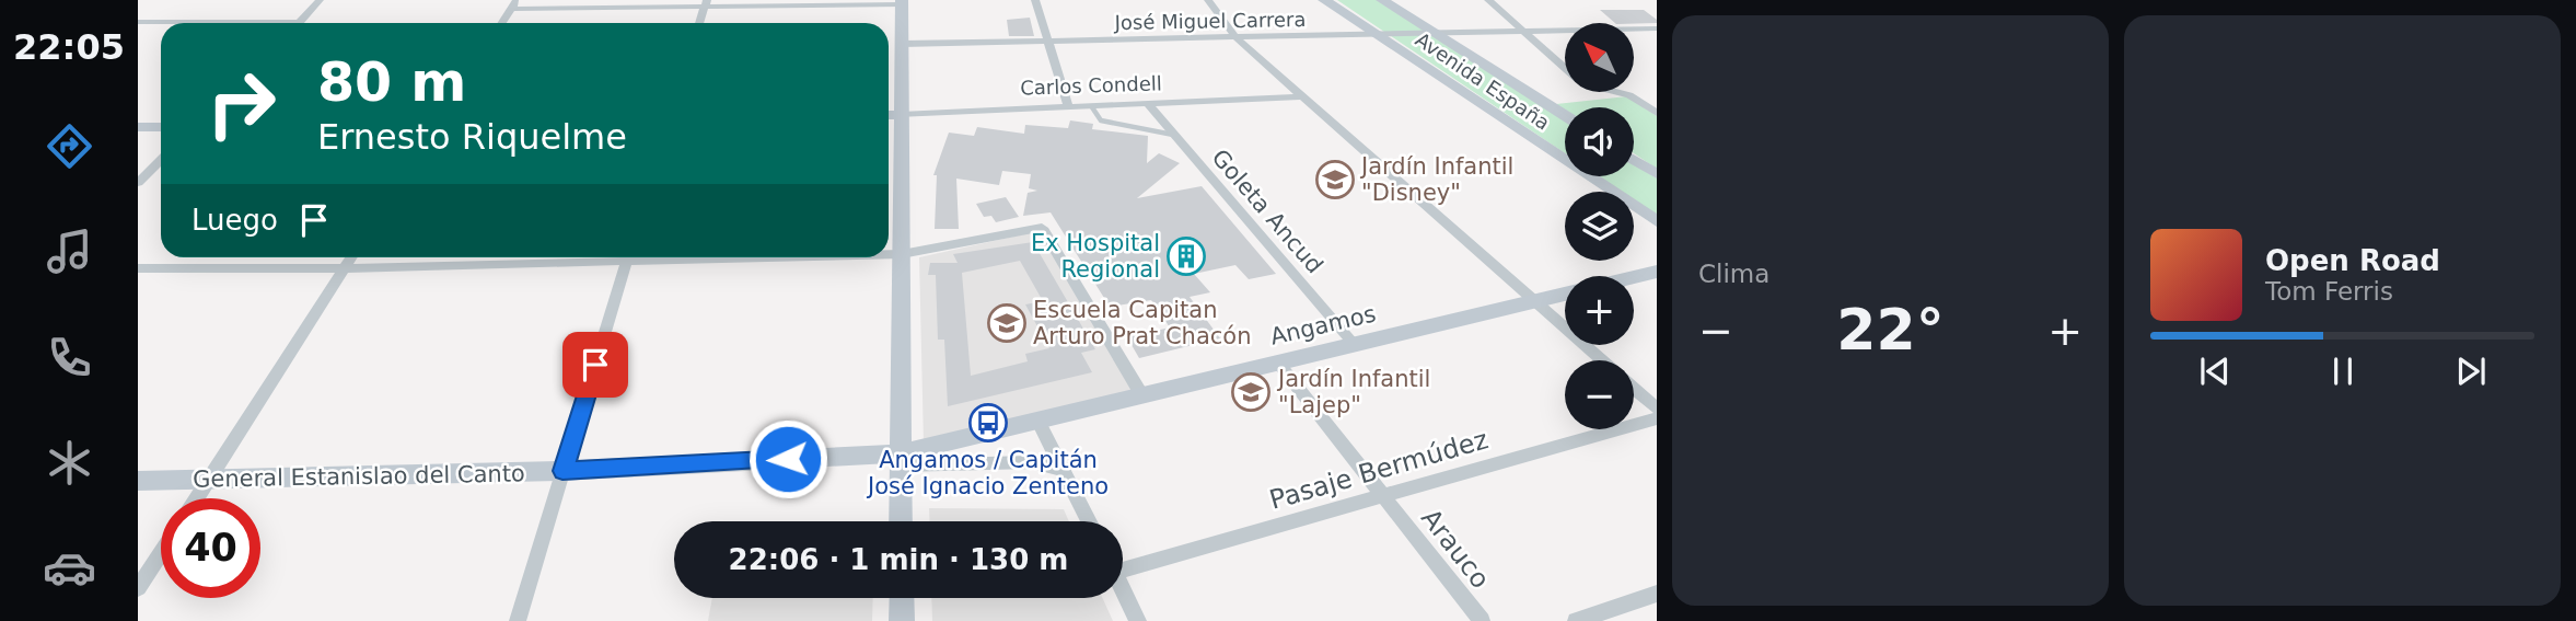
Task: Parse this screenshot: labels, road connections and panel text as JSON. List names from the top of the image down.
{
  "streets": {
    "street": [
      "José Miguel Carrera",
      "Avenida España",
      "Carlos Condell",
      "Goleta Ancud",
      "Angamos",
      "Pasaje Bermúdez",
      "General Estanislao del Canto",
      "Arauco"
    ]
  },
  "crossings": [
    ["José Miguel Carrera", "Avenida España"],
    ["Carlos Condell", "Goleta Ancud"],
    ["Goleta Ancud", "Angamos"],
    ["Angamos", "General Estanislao del Canto"],
    ["Angamos", "Arauco"],
    ["Pasaje Bermúdez", "Arauco"]
  ],
  "places": {
    "school or university": ["Jardín Infantil \"Disney\"", "Escuela Capitan Arturo Prat Chacón", "Jardín Infantil \"Lajep\""],
    "building": ["Ex Hospital Regional"],
    "bus stop": ["Angamos / Capitán José Ignacio Zenteno"]
  },
  "north": "top left",
  "page": {
    "tabs": "22:05",
    "tile": "Clima",
    "map_buttons": ["+", "−"],
    "turn": ["80 m", "Ernesto Riquelme"],
    "then": "Luego",
    "song": ["Open Road", "Tom Ferris"],
    "heat": ["−", "22°", "+"],
    "limit": "40",
    "trip": "22:06 · 1 min · 130 m"
  }
}
